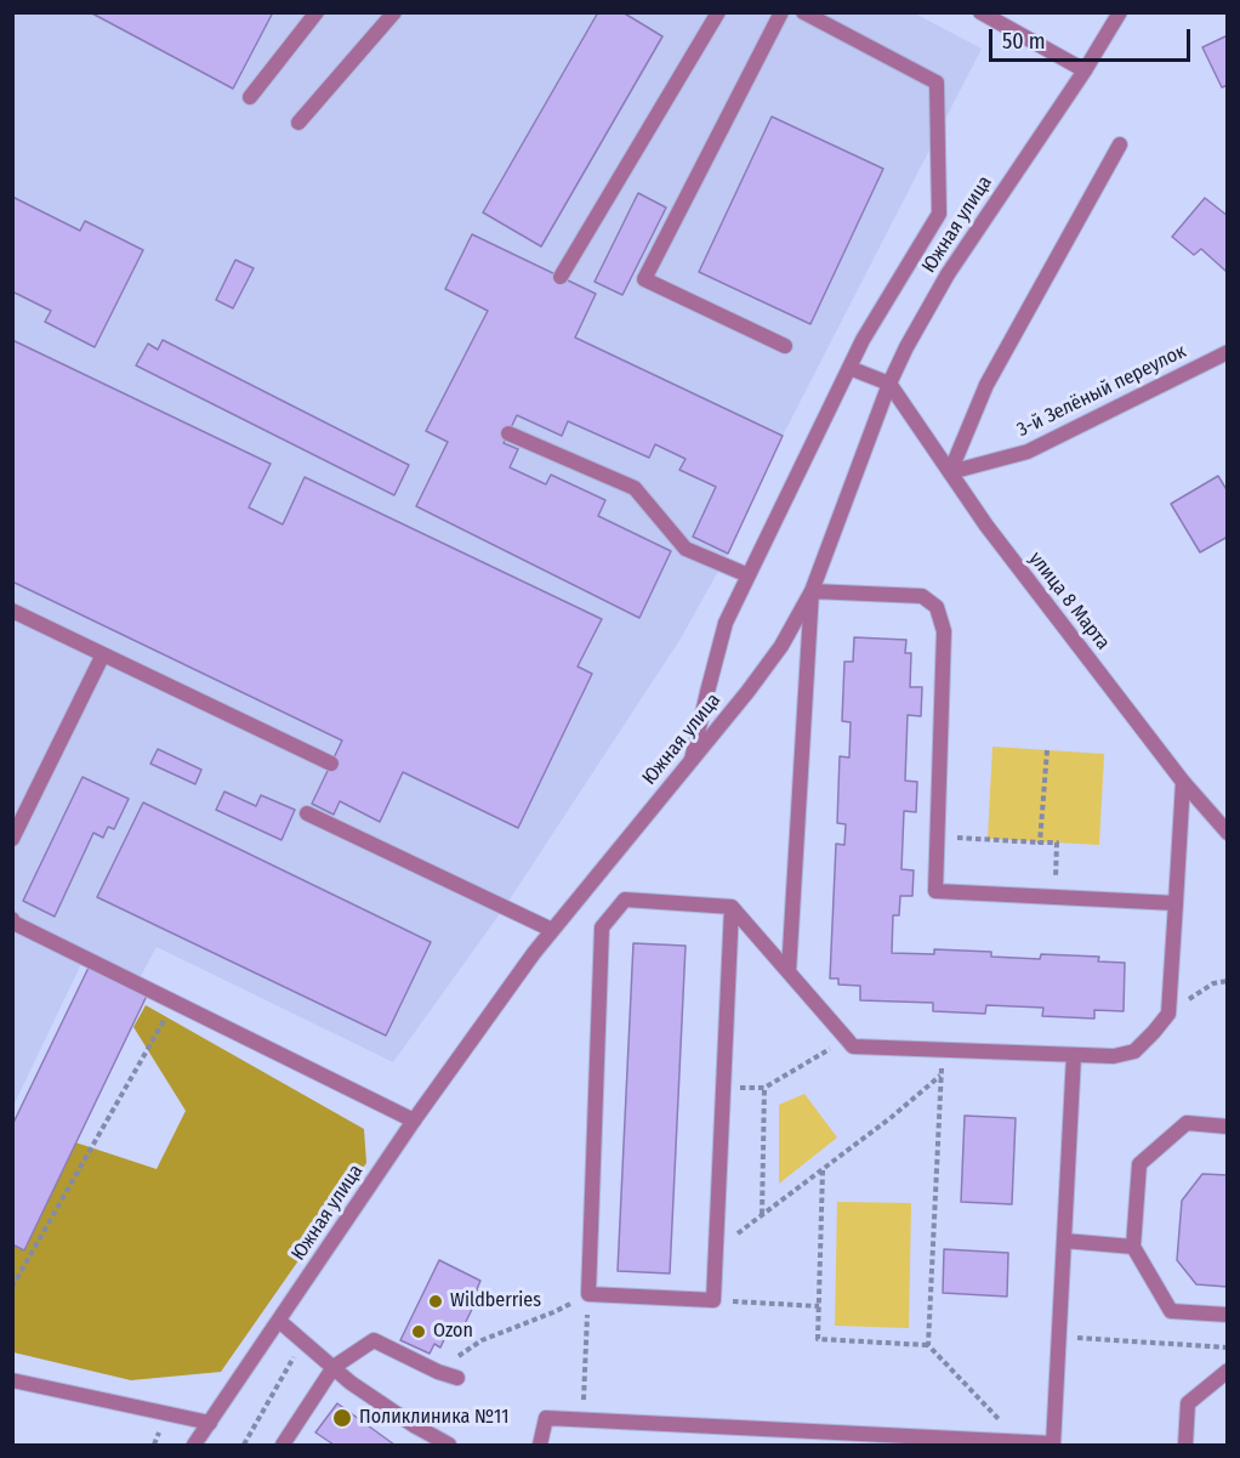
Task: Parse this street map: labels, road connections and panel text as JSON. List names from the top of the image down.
{
  "streets": {
    "street": ["Южная улица", "3-й Зелёный переулок", "улица 8 Марта"]
  },
  "crossings": [
    ["Южная улица", "улица 8 Марта"],
    ["3-й Зелёный переулок", "улица 8 Марта"]
  ],
  "places": ["Wildberries", "Ozon", "Поликлиника №11"],
  "scale_bar": "50 m"
}
